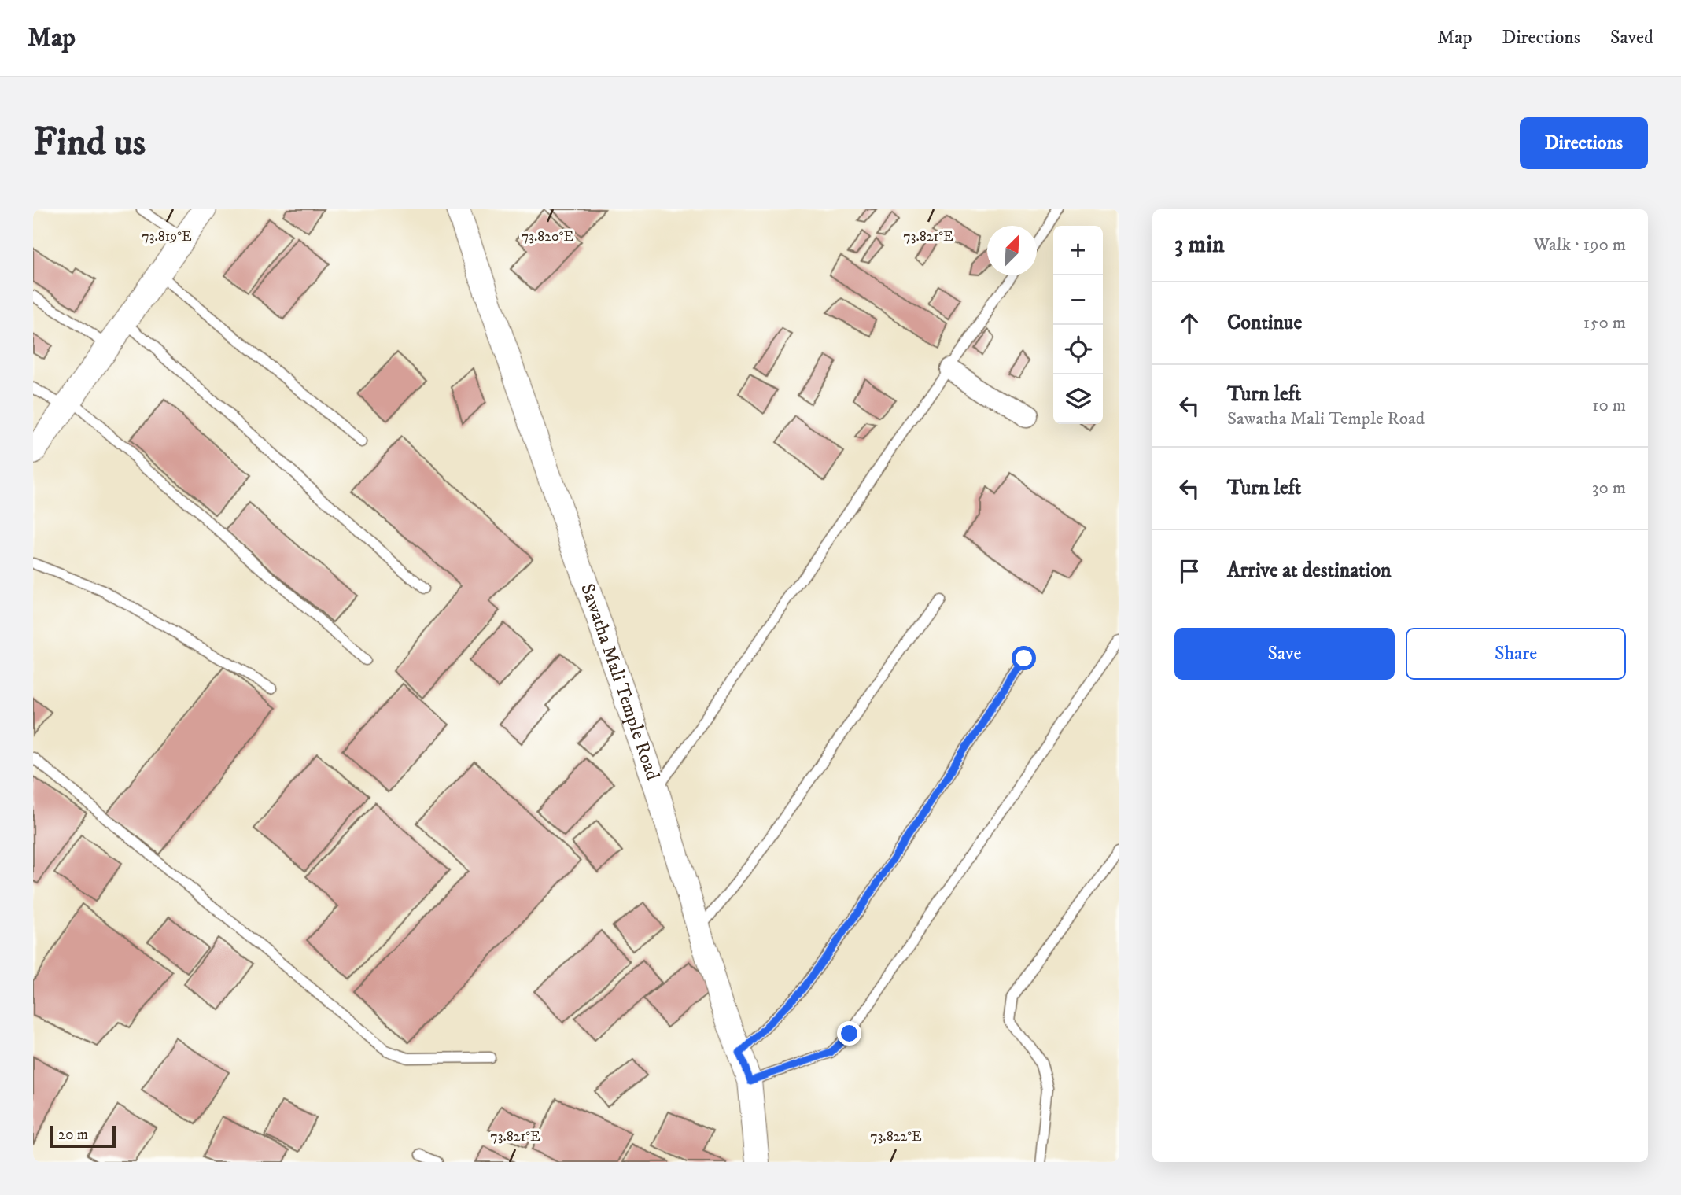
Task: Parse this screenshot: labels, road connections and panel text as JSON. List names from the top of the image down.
{
  "streets": {
    "street": ["Sawatha Mali Temple Road"]
  },
  "scale_bar": "20 m",
  "north": "top right",
  "page": {
    "header": "Map",
    "nav": ["Map", "Directions", "Saved"],
    "buttons": [
      "Directions",
      ["Save", "Share"]
    ],
    "title": "Find us",
    "heading": ["3 min", "Walk · 190 m"],
    "map_buttons": ["+", "−"],
    "list": [
      ["Continue", "150 m"],
      ["Turn left", "Sawatha Mali Temple Road", "10 m"],
      ["Turn left", "30 m"],
      "Arrive at destination"
    ],
    "scale": "20 m"
  },
  "coordinates": [
    "73.819°E",
    "73.820°E",
    "73.821°E",
    "73.822°E"
  ]
}
